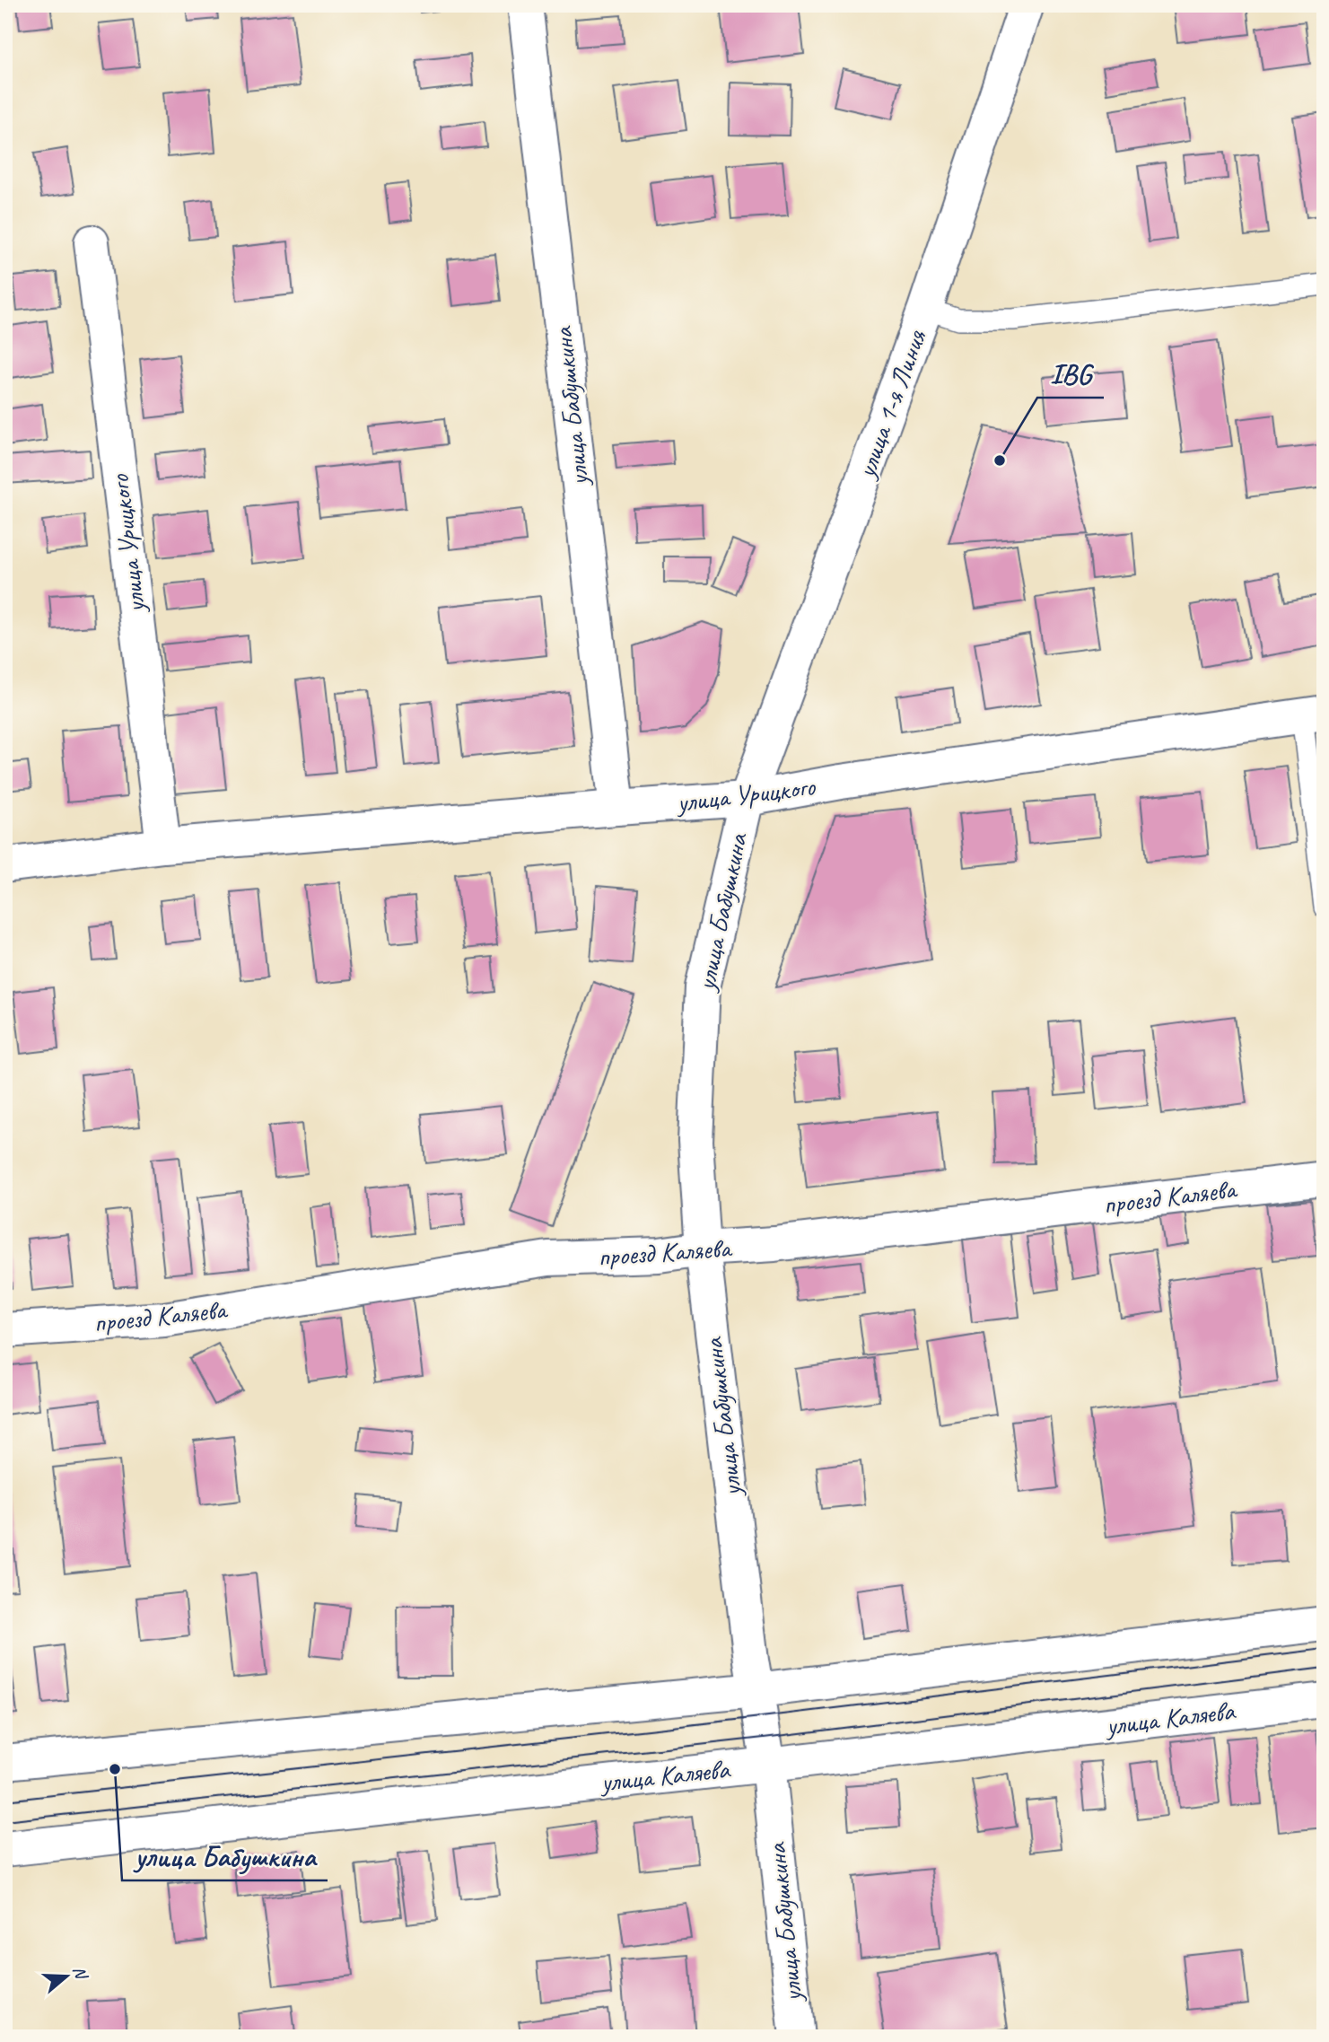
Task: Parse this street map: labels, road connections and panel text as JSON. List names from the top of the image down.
{
  "streets": {
    "street": [
      "улица 1-я Линия",
      "улица Бабушкина",
      "улица Урицкого",
      "проезд Каляева",
      "улица Каляева"
    ]
  },
  "crossings": [
    ["улица 1-я Линия", "улица Бабушкина"],
    ["улица 1-я Линия", "улица Урицкого"],
    ["улица Бабушкина", "улица Урицкого"],
    ["улица Бабушкина", "проезд Каляева"],
    ["улица Бабушкина", "улица Каляева"]
  ],
  "places": ["IBG", "улица Бабушкина"],
  "north": "right"
}
